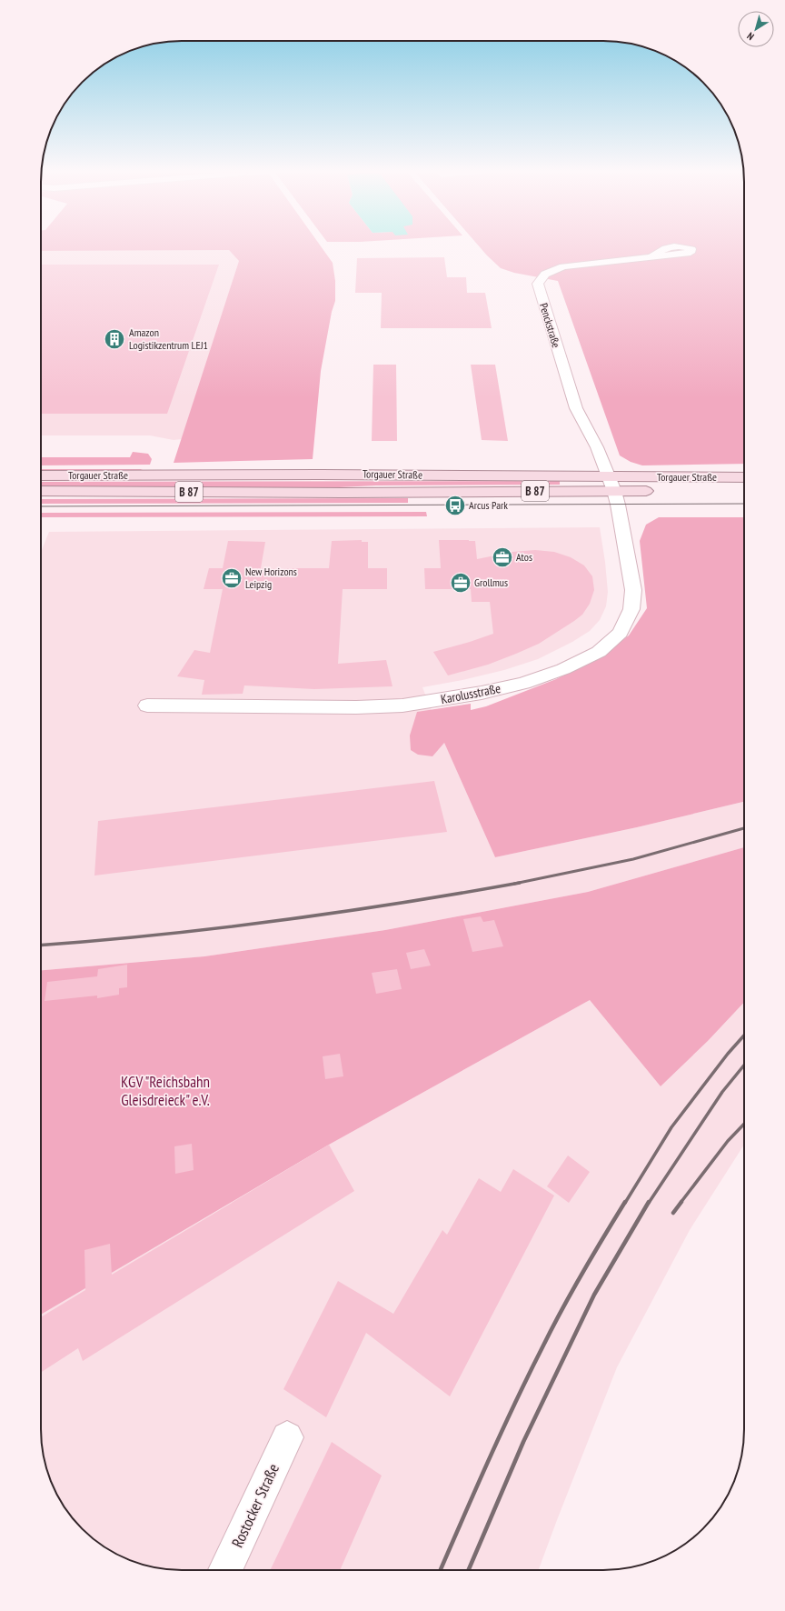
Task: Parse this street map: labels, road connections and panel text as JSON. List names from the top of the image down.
{
  "streets": {
    "main road": ["Torgauer Straße", "B 87"],
    "street": ["Penckstraße", "Karolusstraße", "Rostocker Straße"]
  },
  "crossings": [
    ["Penckstraße", "Torgauer Straße"],
    ["Penckstraße", "Karolusstraße"],
    ["Torgauer Straße", "Karolusstraße"]
  ],
  "parks": ["KGV \"Reichsbahn Gleisdreieck\" e.V."],
  "places": {
    "building": ["Amazon Logistikzentrum LEJ1"],
    "bus stop": ["Arcus Park"],
    "office": ["Atos", "New Horizons Leipzig", "Grollmus"]
  },
  "north": "bottom left"
}
